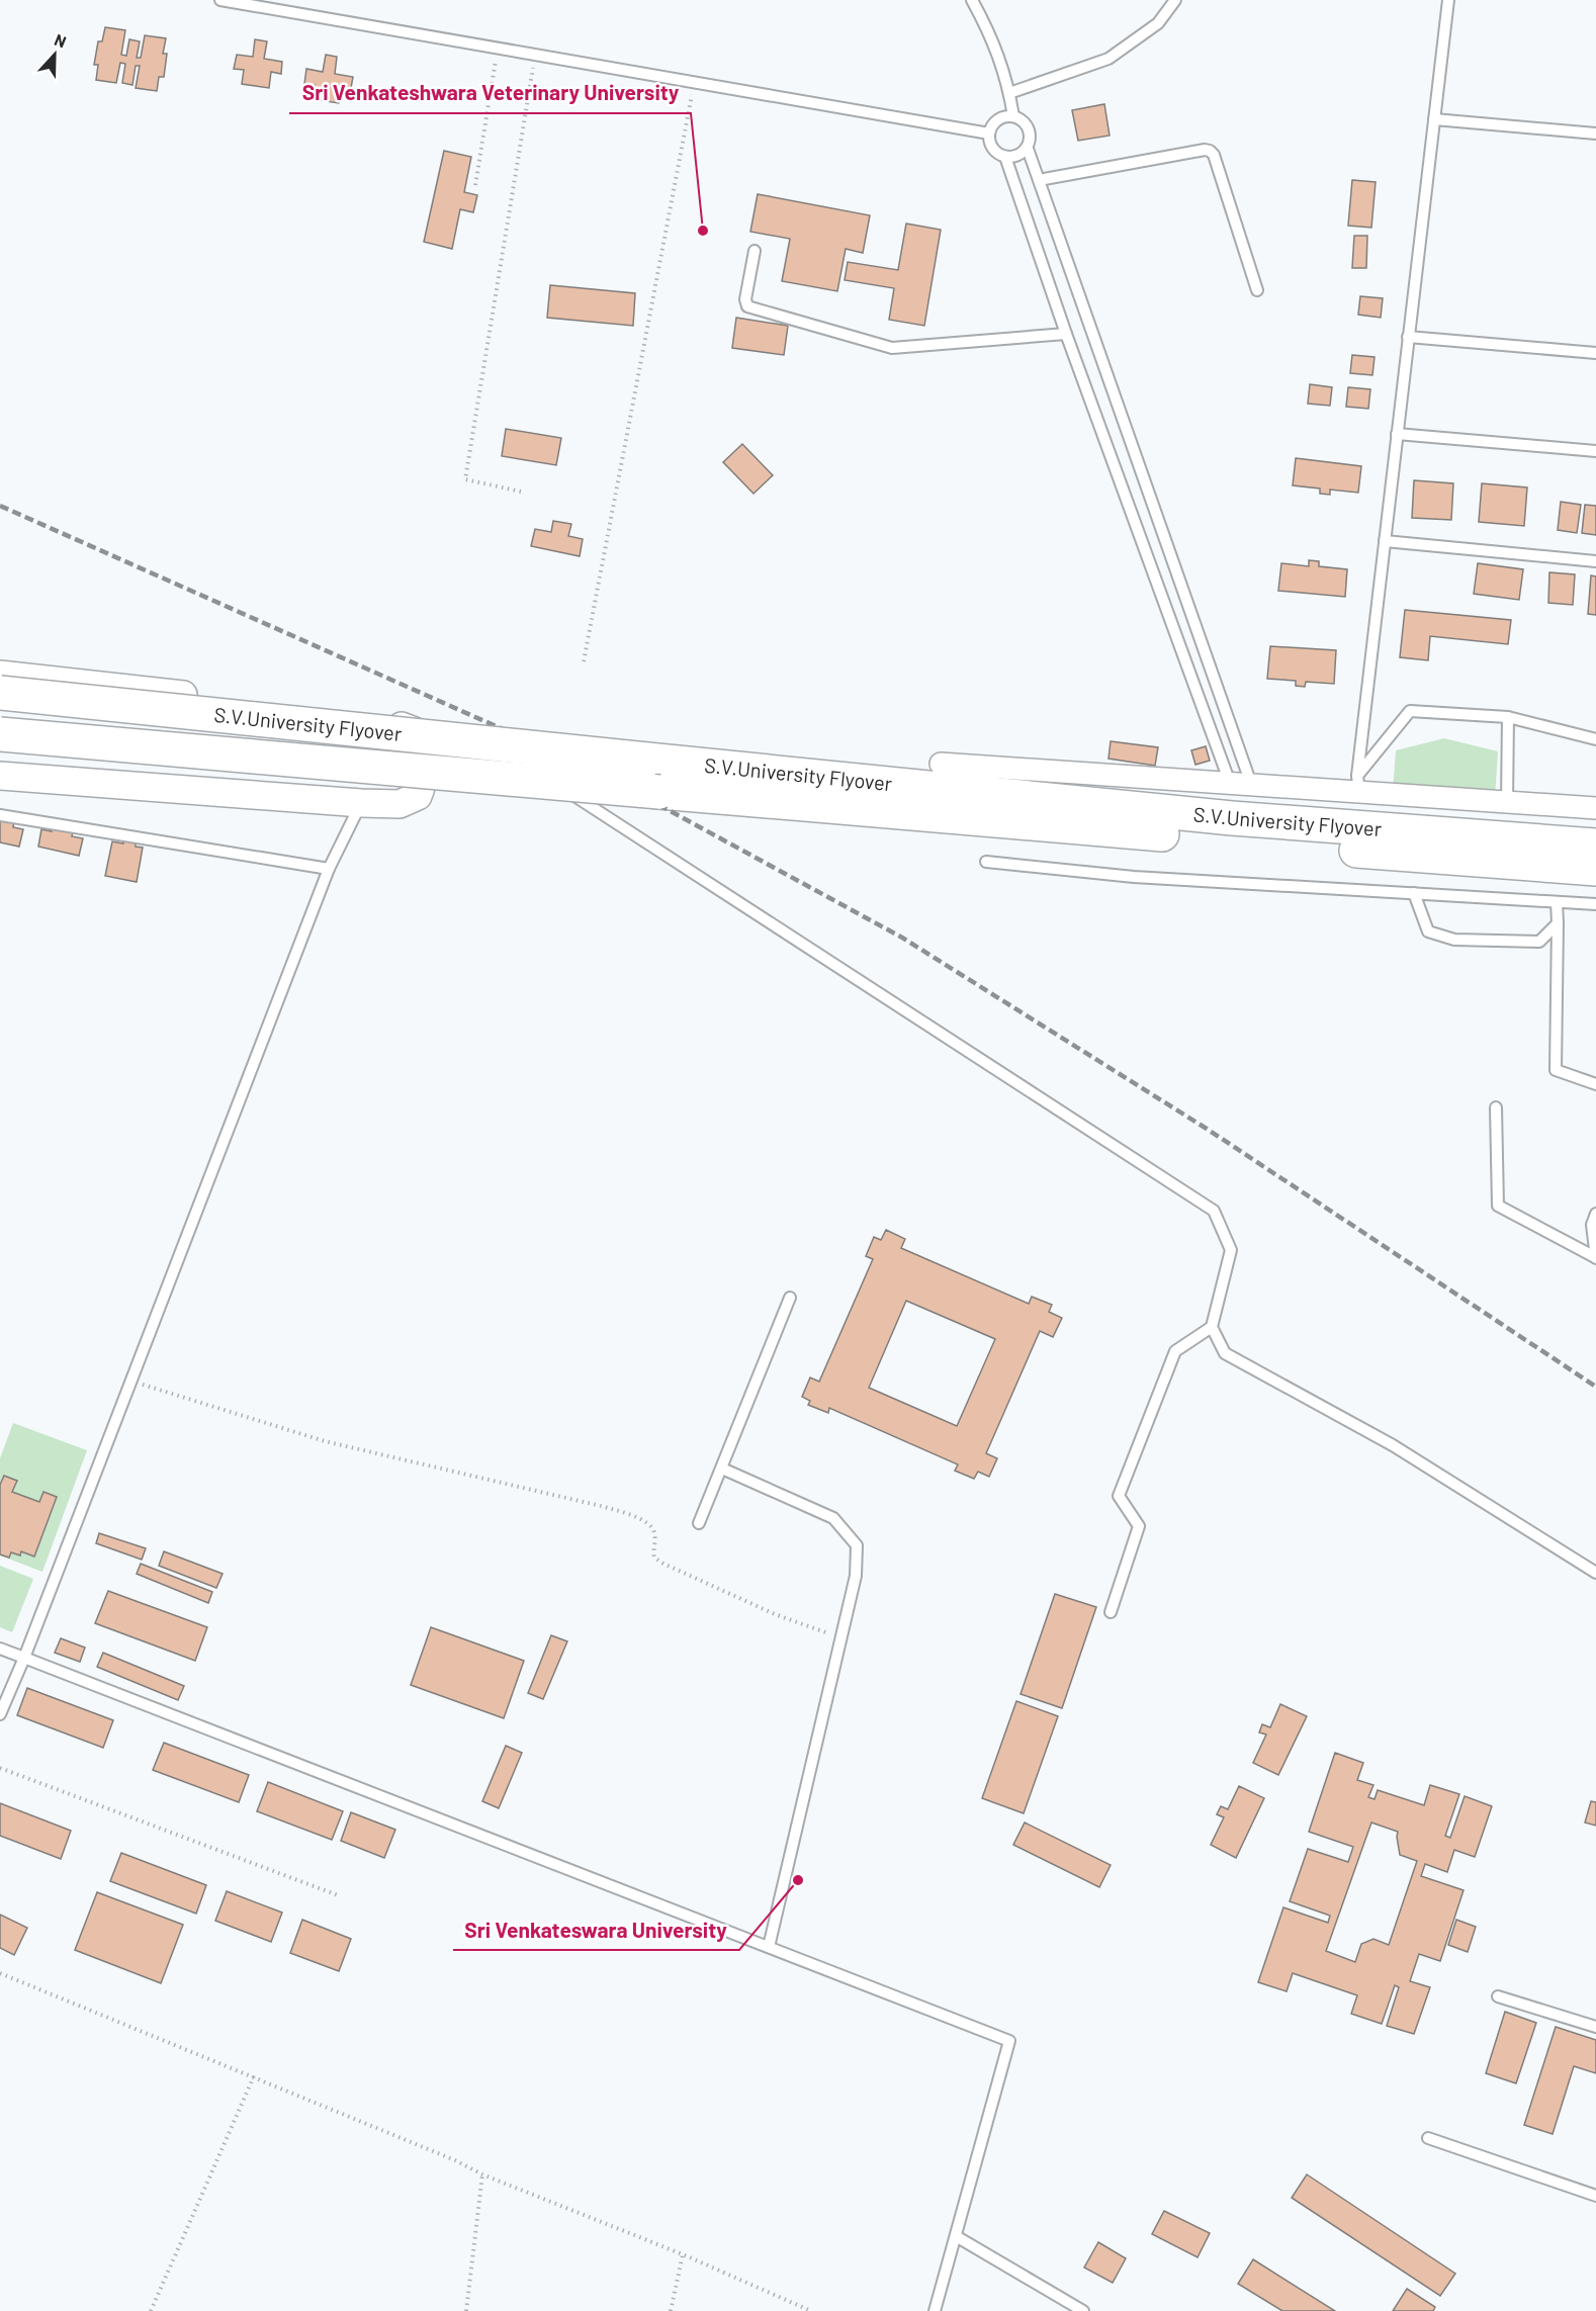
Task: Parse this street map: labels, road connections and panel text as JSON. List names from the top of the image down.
{
  "streets": {
    "main road": ["S.V.University Flyover"]
  },
  "places": ["Sri Venkateshwara Veterinary University", "Sri Venkateswara University"],
  "north": "top"
}
